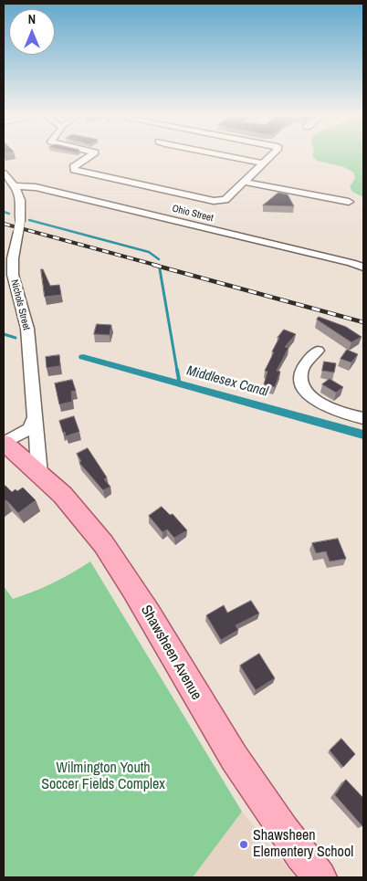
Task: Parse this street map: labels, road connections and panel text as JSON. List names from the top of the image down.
{
  "streets": {
    "main road": ["Shawsheen Avenue"],
    "street": ["Ohio Street", "Nichols Street"]
  },
  "crossings": [
    ["Ohio Street", "Nichols Street"],
    ["Nichols Street", "Shawsheen Avenue"]
  ],
  "water": ["Middlesex Canal"],
  "parks": ["Wilmington Youth Soccer Fields Complex"],
  "places": ["Shawsheen Elementery School"],
  "north": "top"
}
